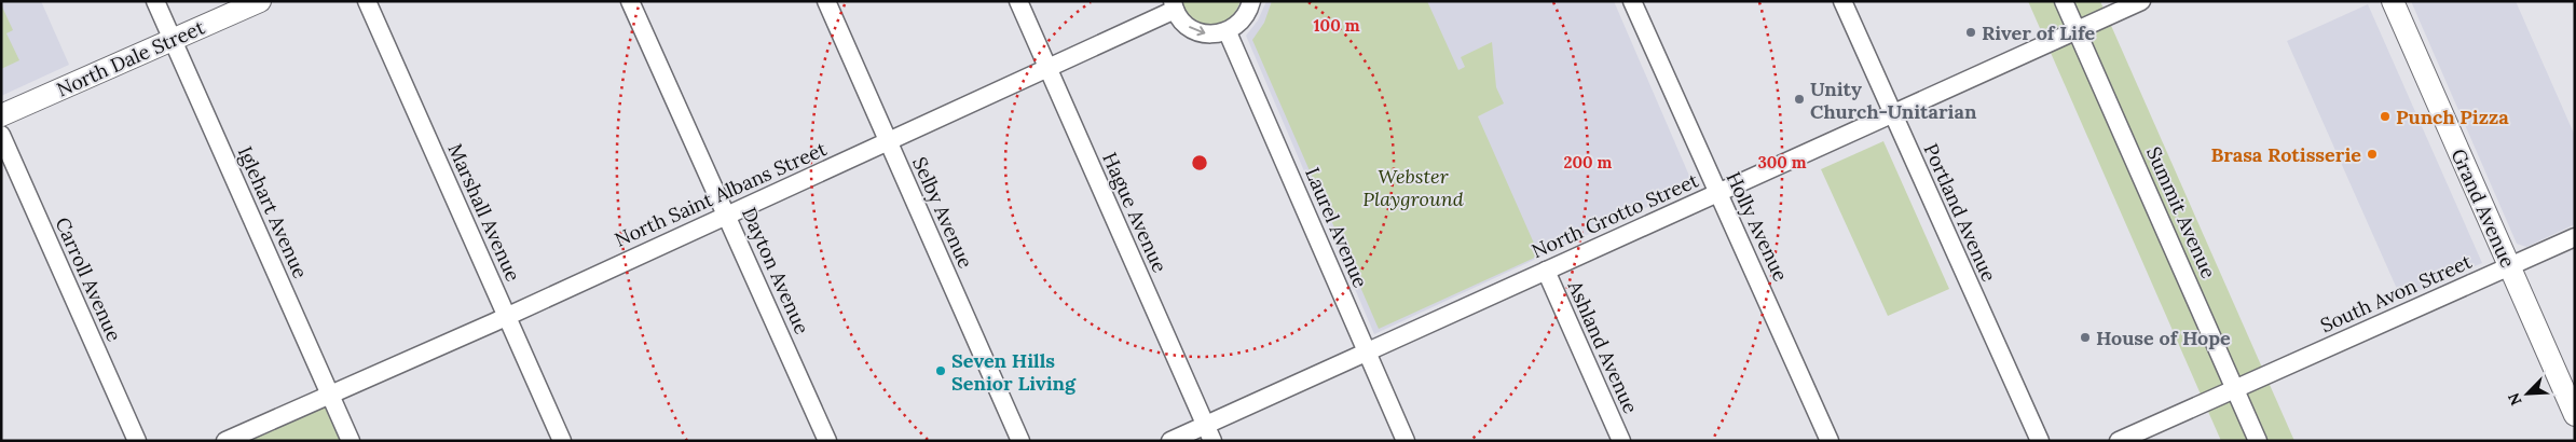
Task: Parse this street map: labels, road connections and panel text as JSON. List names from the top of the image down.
{
  "streets": {
    "main road": ["North Dale Street", "Grand Avenue"],
    "street": [
      "North Saint Albans Street",
      "Iglehart Avenue",
      "Marshall Avenue",
      "Selby Avenue",
      "Hague Avenue",
      "Portland Avenue",
      "Summit Avenue",
      "North Grotto Street",
      "Holly Avenue",
      "Laurel Avenue",
      "Dayton Avenue",
      "Carroll Avenue",
      "South Avon Street",
      "Ashland Avenue"
    ]
  },
  "crossings": [
    ["North Dale Street", "Iglehart Avenue"],
    ["North Saint Albans Street", "Iglehart Avenue"],
    ["North Saint Albans Street", "Marshall Avenue"],
    ["North Saint Albans Street", "Selby Avenue"],
    ["North Saint Albans Street", "Hague Avenue"],
    ["North Saint Albans Street", "Laurel Avenue"],
    ["North Saint Albans Street", "Dayton Avenue"],
    ["Grand Avenue", "South Avon Street"],
    ["Hague Avenue", "North Grotto Street"],
    ["Portland Avenue", "North Grotto Street"],
    ["Summit Avenue", "North Grotto Street"],
    ["Summit Avenue", "South Avon Street"],
    ["North Grotto Street", "Holly Avenue"],
    ["North Grotto Street", "Laurel Avenue"],
    ["North Grotto Street", "Ashland Avenue"]
  ],
  "parks": ["Webster Playground"],
  "places": [
    "River of Life",
    "Unity Church-Unitarian",
    "Punch Pizza",
    "Brasa Rotisserie",
    "House of Hope",
    "Seven Hills Senior Living"
  ],
  "north": "bottom left",
  "rings": ["100 m", "200 m", "300 m"]
}
